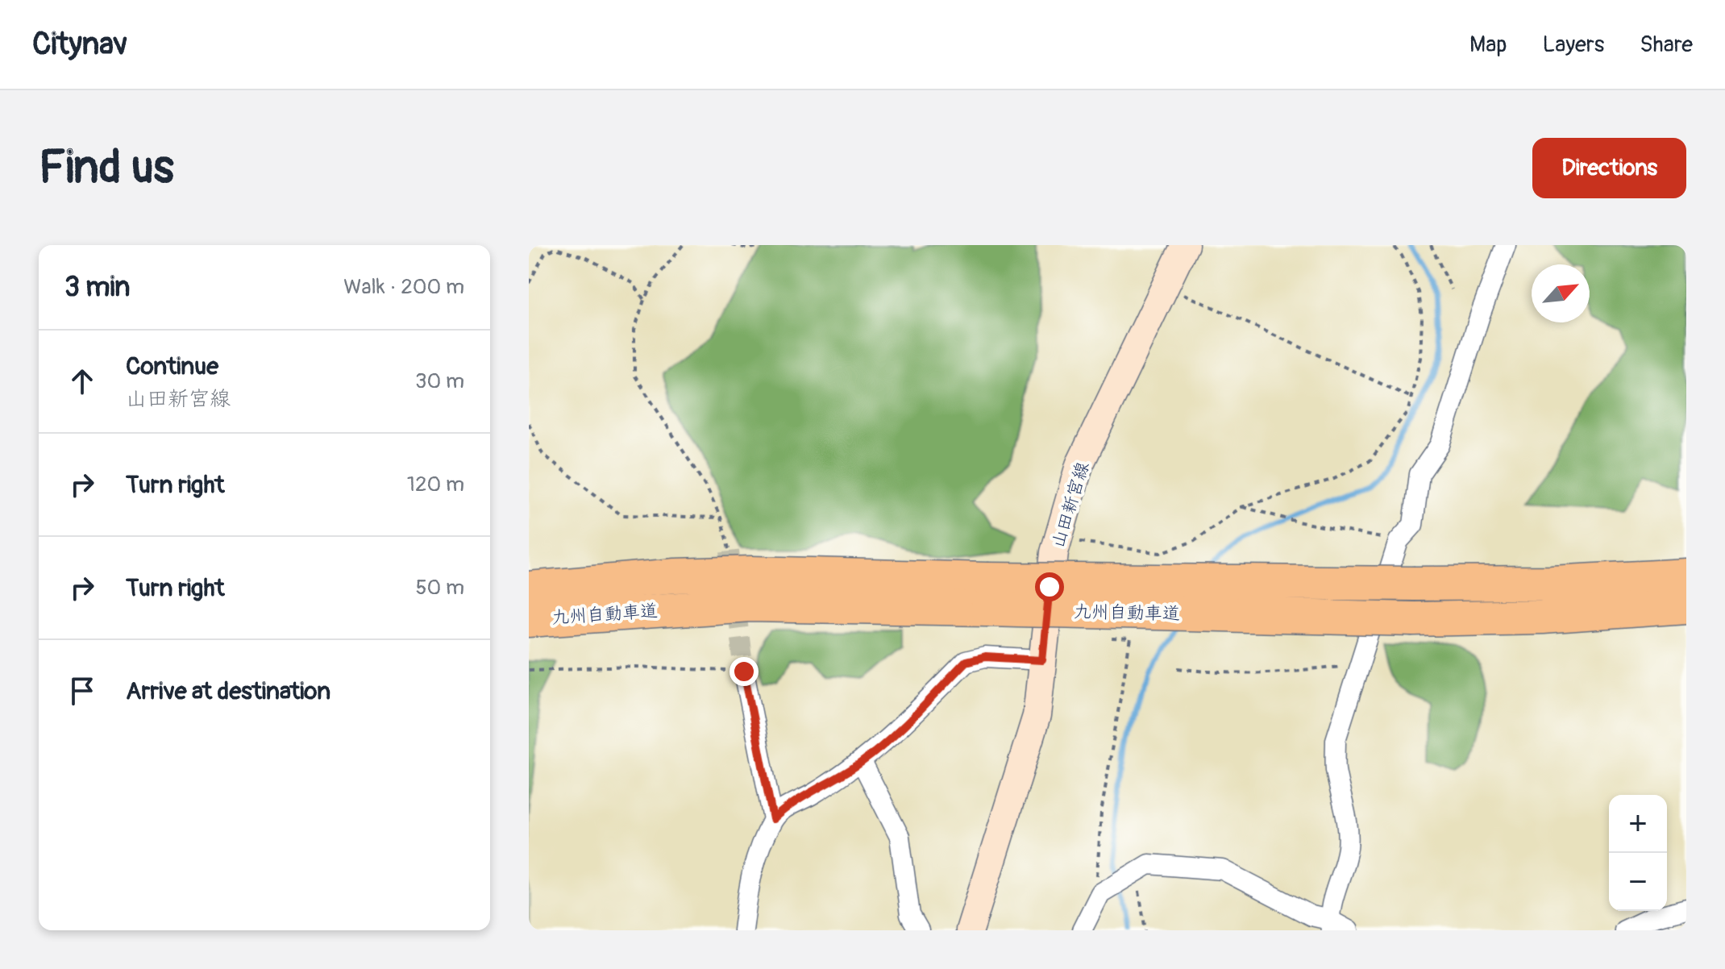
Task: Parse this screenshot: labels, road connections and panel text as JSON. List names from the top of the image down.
{
  "streets": {
    "highway": ["九州自動車道"],
    "main road": ["山田新宮線"]
  },
  "north": "top right",
  "page": {
    "header": "Citynav",
    "nav": ["Map", "Layers", "Share"],
    "buttons": "Directions",
    "title": "Find us",
    "heading": ["3 min", "Walk · 200 m"],
    "list": [
      ["Continue", "山田新宮線", "30 m"],
      ["Turn right", "120 m"],
      ["Turn right", "50 m"],
      "Arrive at destination"
    ],
    "map_buttons": ["+", "−"]
  }
}
